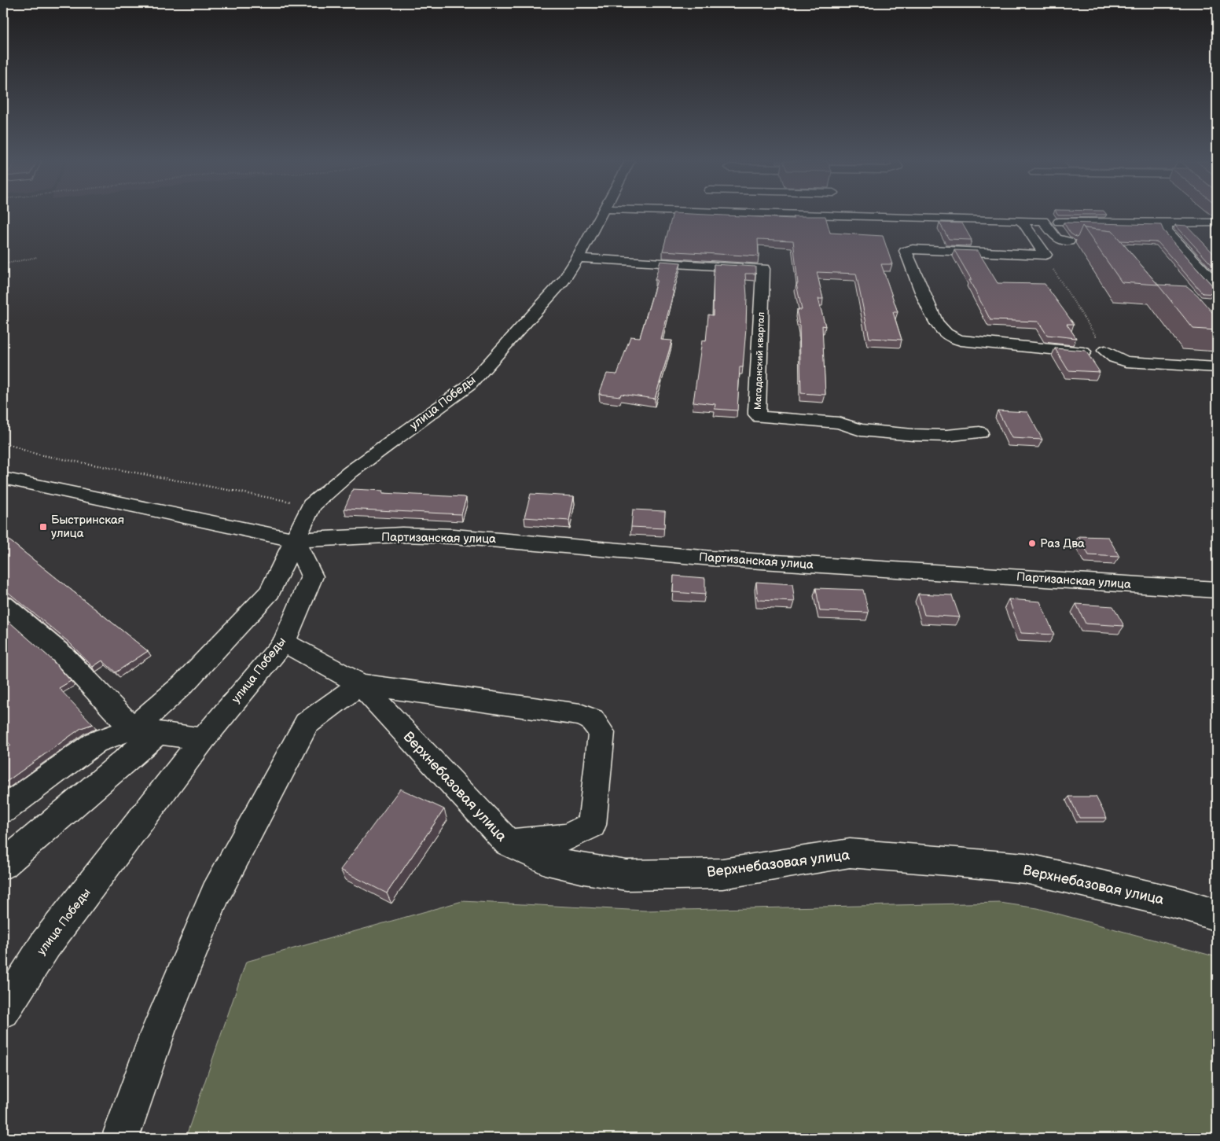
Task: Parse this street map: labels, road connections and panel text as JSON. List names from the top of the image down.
{
  "streets": {
    "street": [
      "Магаданский квартал",
      "улица Победы",
      "Партизанская улица",
      "Верхнебазовая улица"
    ]
  },
  "crossings": [
    ["Магаданский квартал", "улица Победы"],
    ["улица Победы", "Партизанская улица"]
  ],
  "places": {
    "transit": ["Быстринская улица"],
    "other": ["Раз Два"]
  }
}
